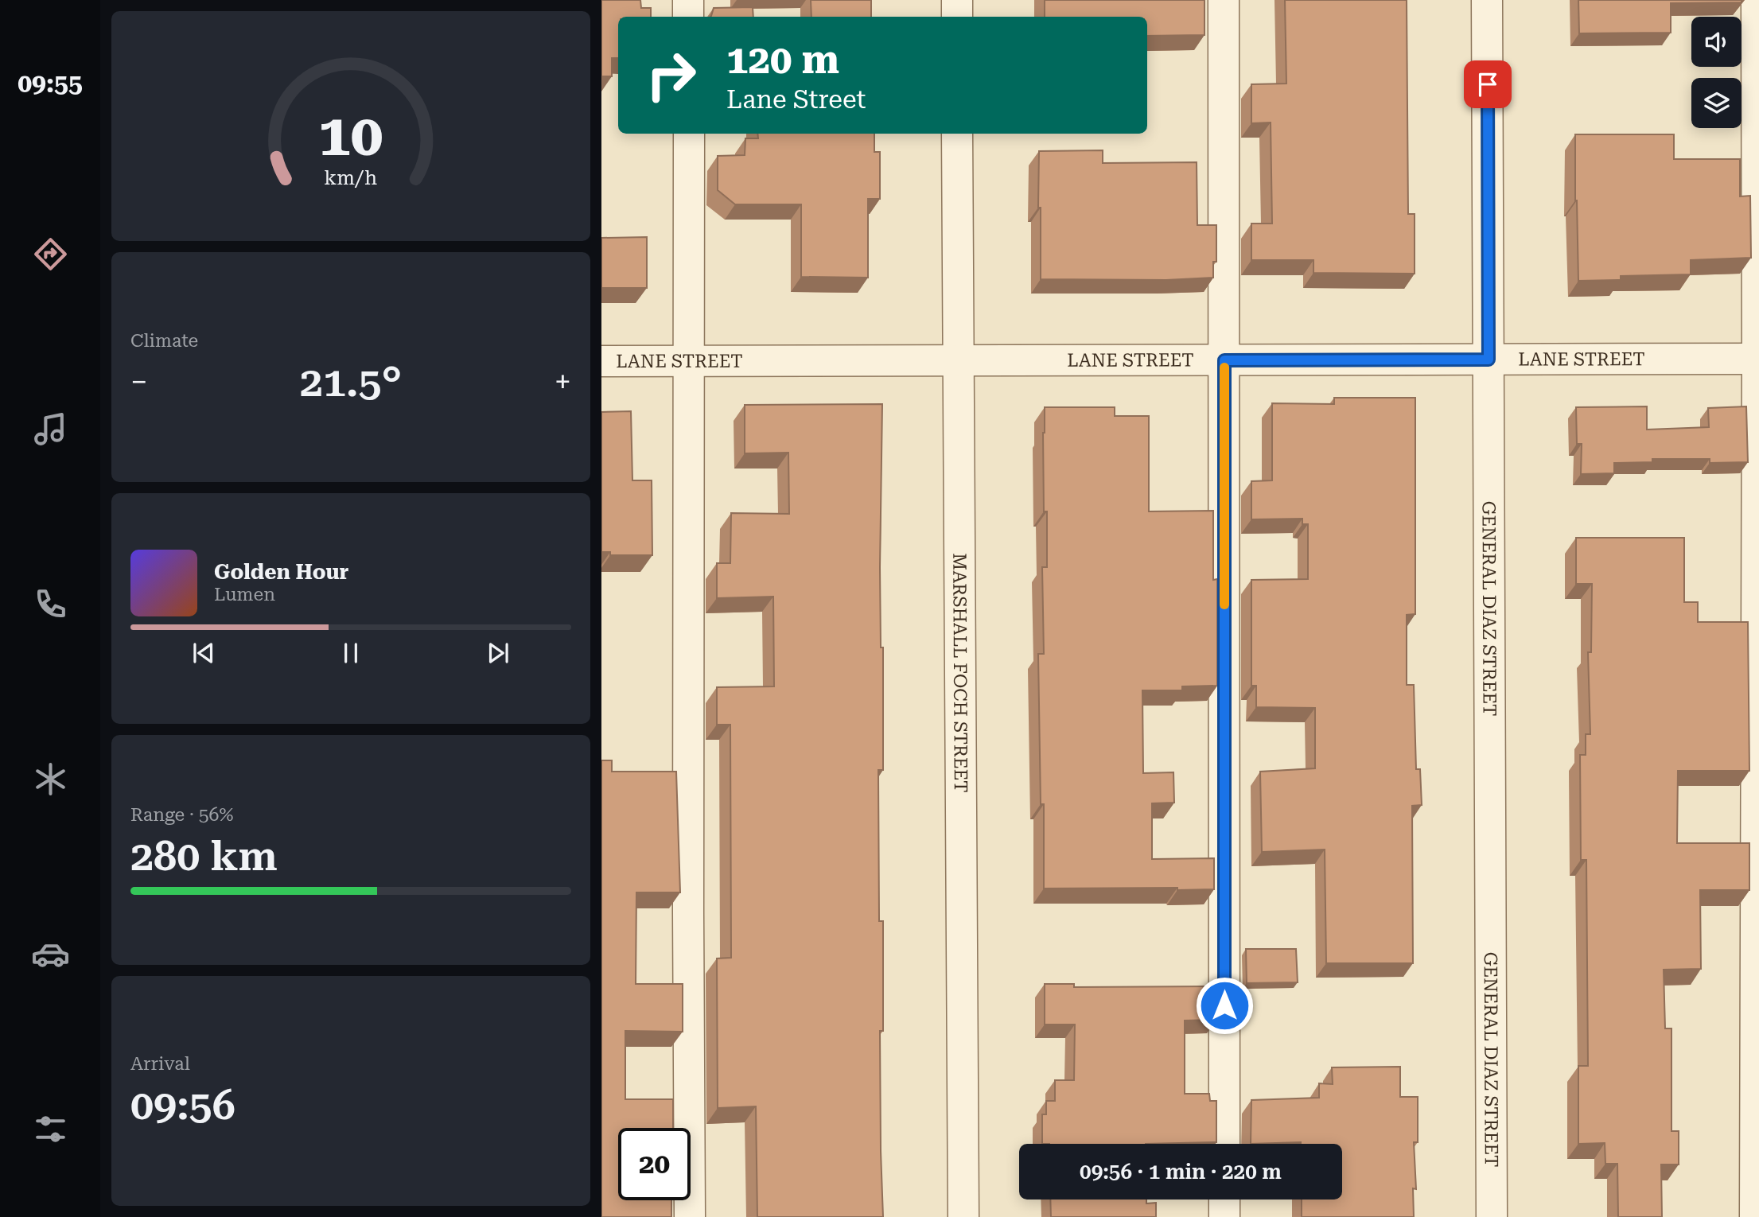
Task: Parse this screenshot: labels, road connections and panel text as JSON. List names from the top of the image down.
{
  "streets": {
    "street": ["LANE STREET", "GENERAL DIAZ STREET", "MARSHALL FOCH STREET"]
  },
  "crossings": [
    ["LANE STREET", "GENERAL DIAZ STREET"],
    ["LANE STREET", "MARSHALL FOCH STREET"]
  ],
  "page": {
    "tabs": "09:55",
    "turn": ["120 m", "Lane Street"],
    "tile": [
      "Climate",
      ["Range · 56%", "280 km"],
      ["Arrival", "09:56"]
    ],
    "heat": ["−", "21.5°", "+"],
    "song": ["Golden Hour", "Lumen"],
    "limit": "20",
    "trip": "09:56 · 1 min · 220 m",
    "gauge": ["10", "km/h"]
  }
}
